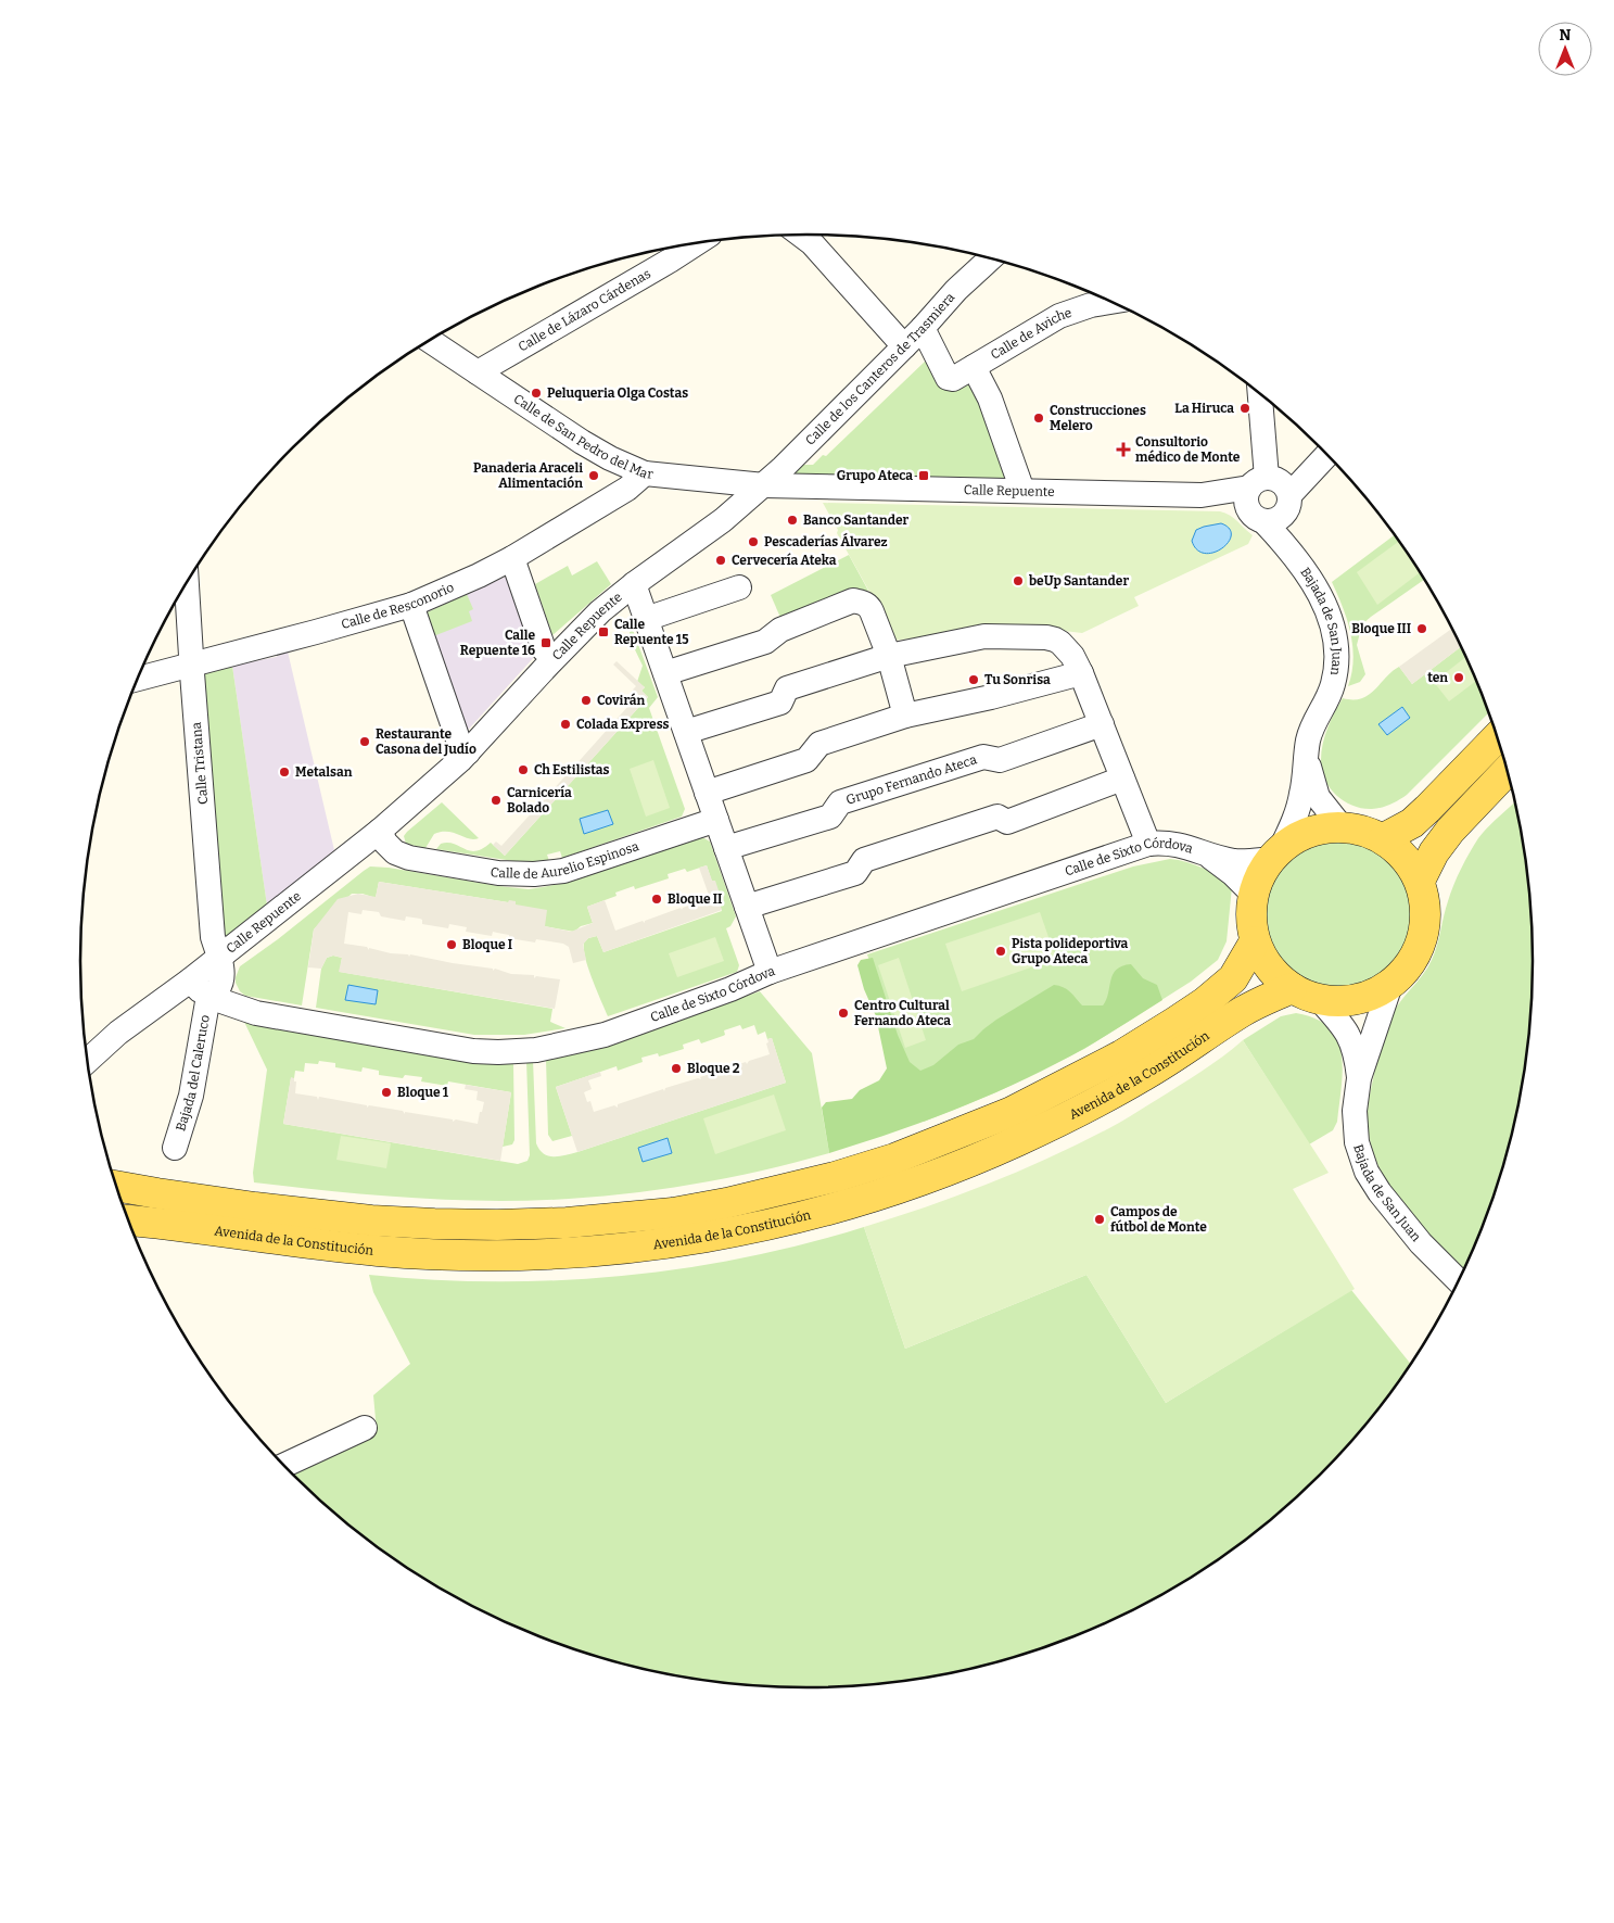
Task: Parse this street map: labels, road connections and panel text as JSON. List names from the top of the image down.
{
  "streets": {
    "main road": ["Avenida de la Constitución"],
    "street": [
      "Calle de Lázaro Cárdenas",
      "Calle de Aviche",
      "Calle de los Canteros de Trasmiera",
      "Calle de San Pedro del Mar",
      "Calle Repuente",
      "Calle de Resconorio",
      "Bajada de San Juan",
      "Calle Tristana",
      "Grupo Fernando Ateca",
      "Calle de Aurelio Espinosa",
      "Calle de Sixto Córdova",
      "Bajada del Caleruco"
    ]
  },
  "crossings": [
    ["Calle de Lázaro Cárdenas", "Calle de San Pedro del Mar"],
    ["Calle de Aviche", "Calle de los Canteros de Trasmiera"],
    ["Calle de los Canteros de Trasmiera", "Calle de San Pedro del Mar"],
    ["Calle de los Canteros de Trasmiera", "Calle Repuente"],
    ["Calle de San Pedro del Mar", "Calle Repuente"],
    ["Calle de San Pedro del Mar", "Calle de Resconorio"],
    ["Calle Repuente", "Bajada de San Juan"],
    ["Calle Repuente", "Calle Tristana"],
    ["Calle Repuente", "Calle de Aurelio Espinosa"],
    ["Calle Repuente", "Calle de Sixto Córdova"],
    ["Calle de Resconorio", "Calle Tristana"],
    ["Bajada de San Juan", "Calle de Sixto Córdova"],
    ["Bajada de San Juan", "Avenida de la Constitución"],
    ["Calle de Sixto Córdova", "Bajada del Caleruco"],
    ["Calle de Sixto Córdova", "Avenida de la Constitución"]
  ],
  "places": {
    "other": [
      "Peluqueria Olga Costas",
      "La Hiruca",
      "Construcciones Melero",
      "Panaderia Araceli Alimentación",
      "Banco Santander",
      "Pescaderías Álvarez",
      "Cervecería Ateka",
      "beUp Santander",
      "Bloque III",
      "ten",
      "Tu Sonrisa",
      "Covirán",
      "Colada Express",
      "Restaurante Casona del Judío",
      "Ch Estilistas",
      "Metalsan",
      "Carnicería Bolado",
      "Bloque II",
      "Bloque I",
      "Pista polideportiva Grupo Ateca",
      "Centro Cultural Fernando Ateca",
      "Bloque 2",
      "Bloque 1",
      "Campos de fútbol de Monte"
    ],
    "health": ["Consultorio médico de Monte"],
    "transit": ["Grupo Ateca", "Calle Repuente 15", "Calle Repuente 16"]
  },
  "north": "top"
}
